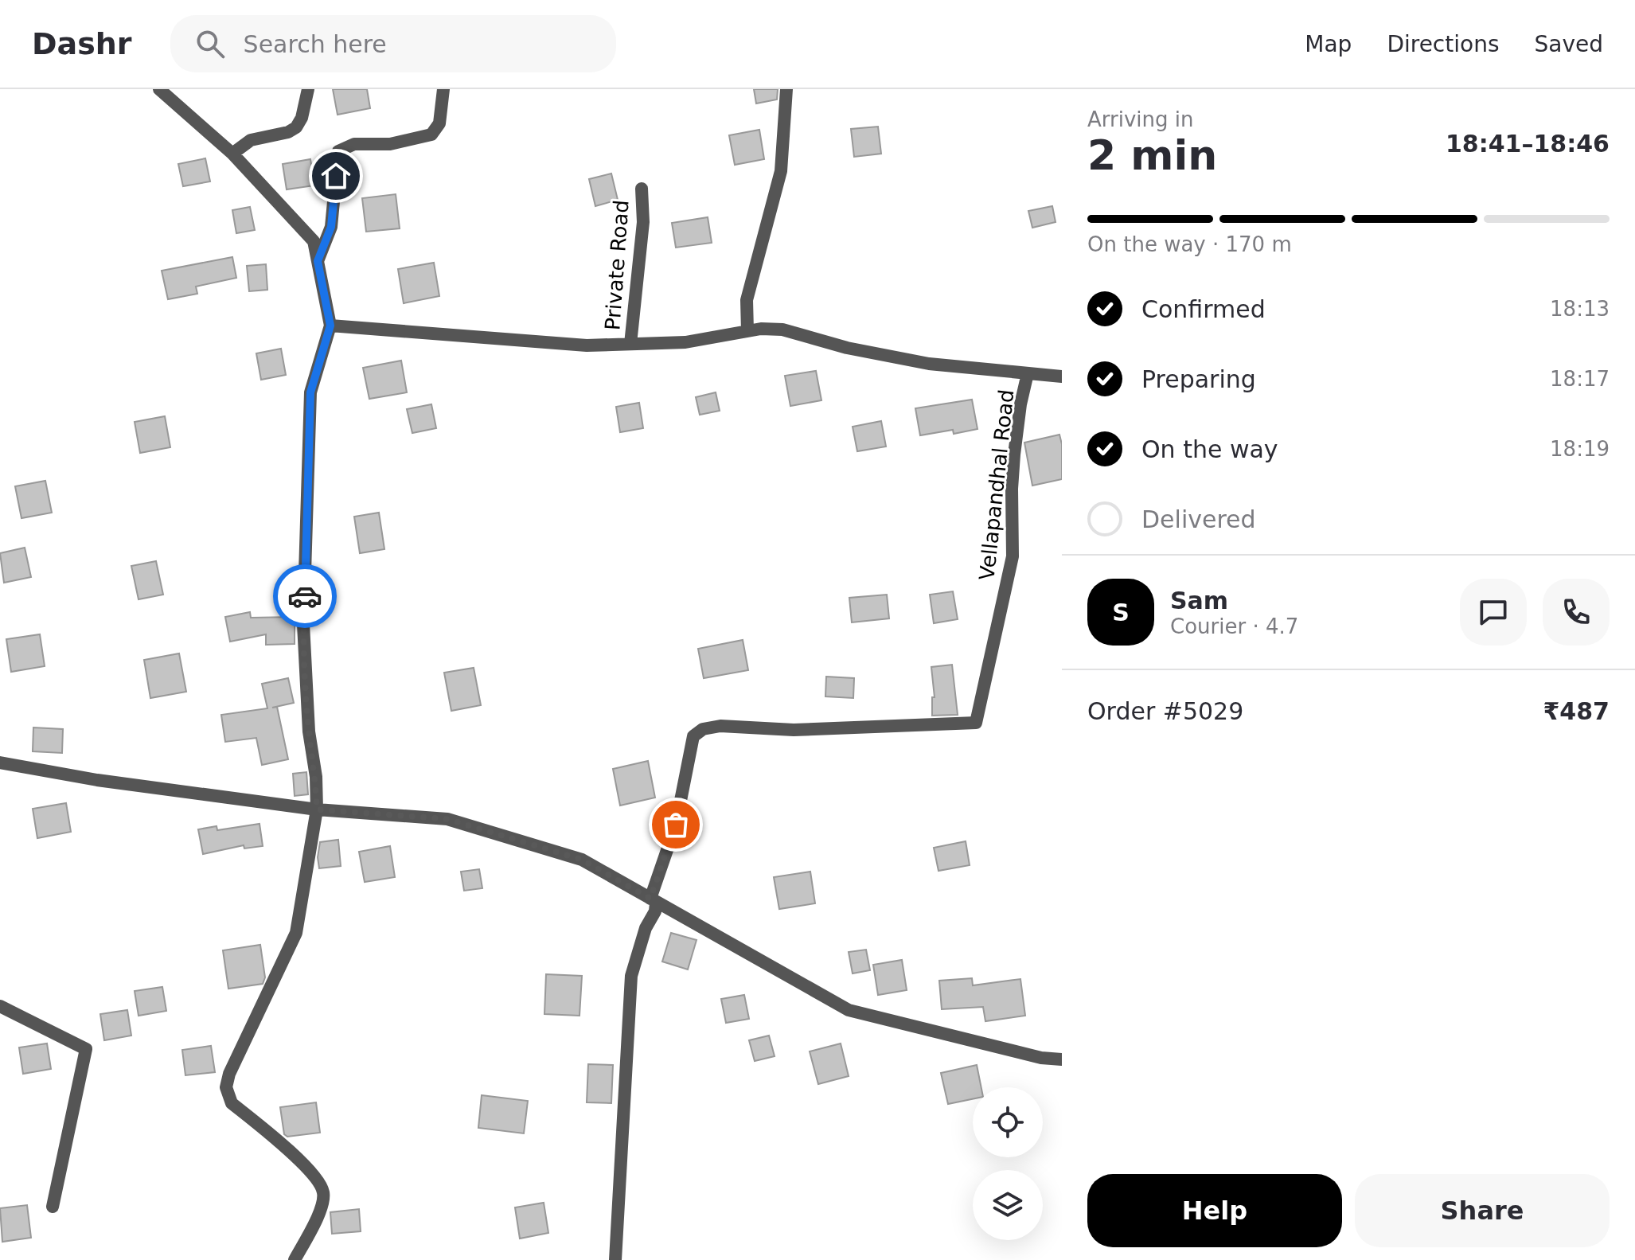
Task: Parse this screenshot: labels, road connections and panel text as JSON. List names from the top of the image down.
{
  "streets": {
    "street": ["Private Road", "Vellapandhal Road"]
  },
  "page": {
    "header": "Dashr",
    "search": "Search here",
    "nav": ["Map", "Directions", "Saved"],
    "heading": ["2 min", "Arriving in", "18:41–18:46"],
    "panel": [
      "Sam",
      "Courier · 4.7",
      "Order #5029",
      "₹487"
    ],
    "bar": "On the way · 170 m",
    "list": [
      ["Confirmed", "18:13"],
      ["Preparing", "18:17"],
      ["On the way", "18:19"],
      "Delivered"
    ],
    "round": "S",
    "buttons": ["Help", "Share"]
  }
}
